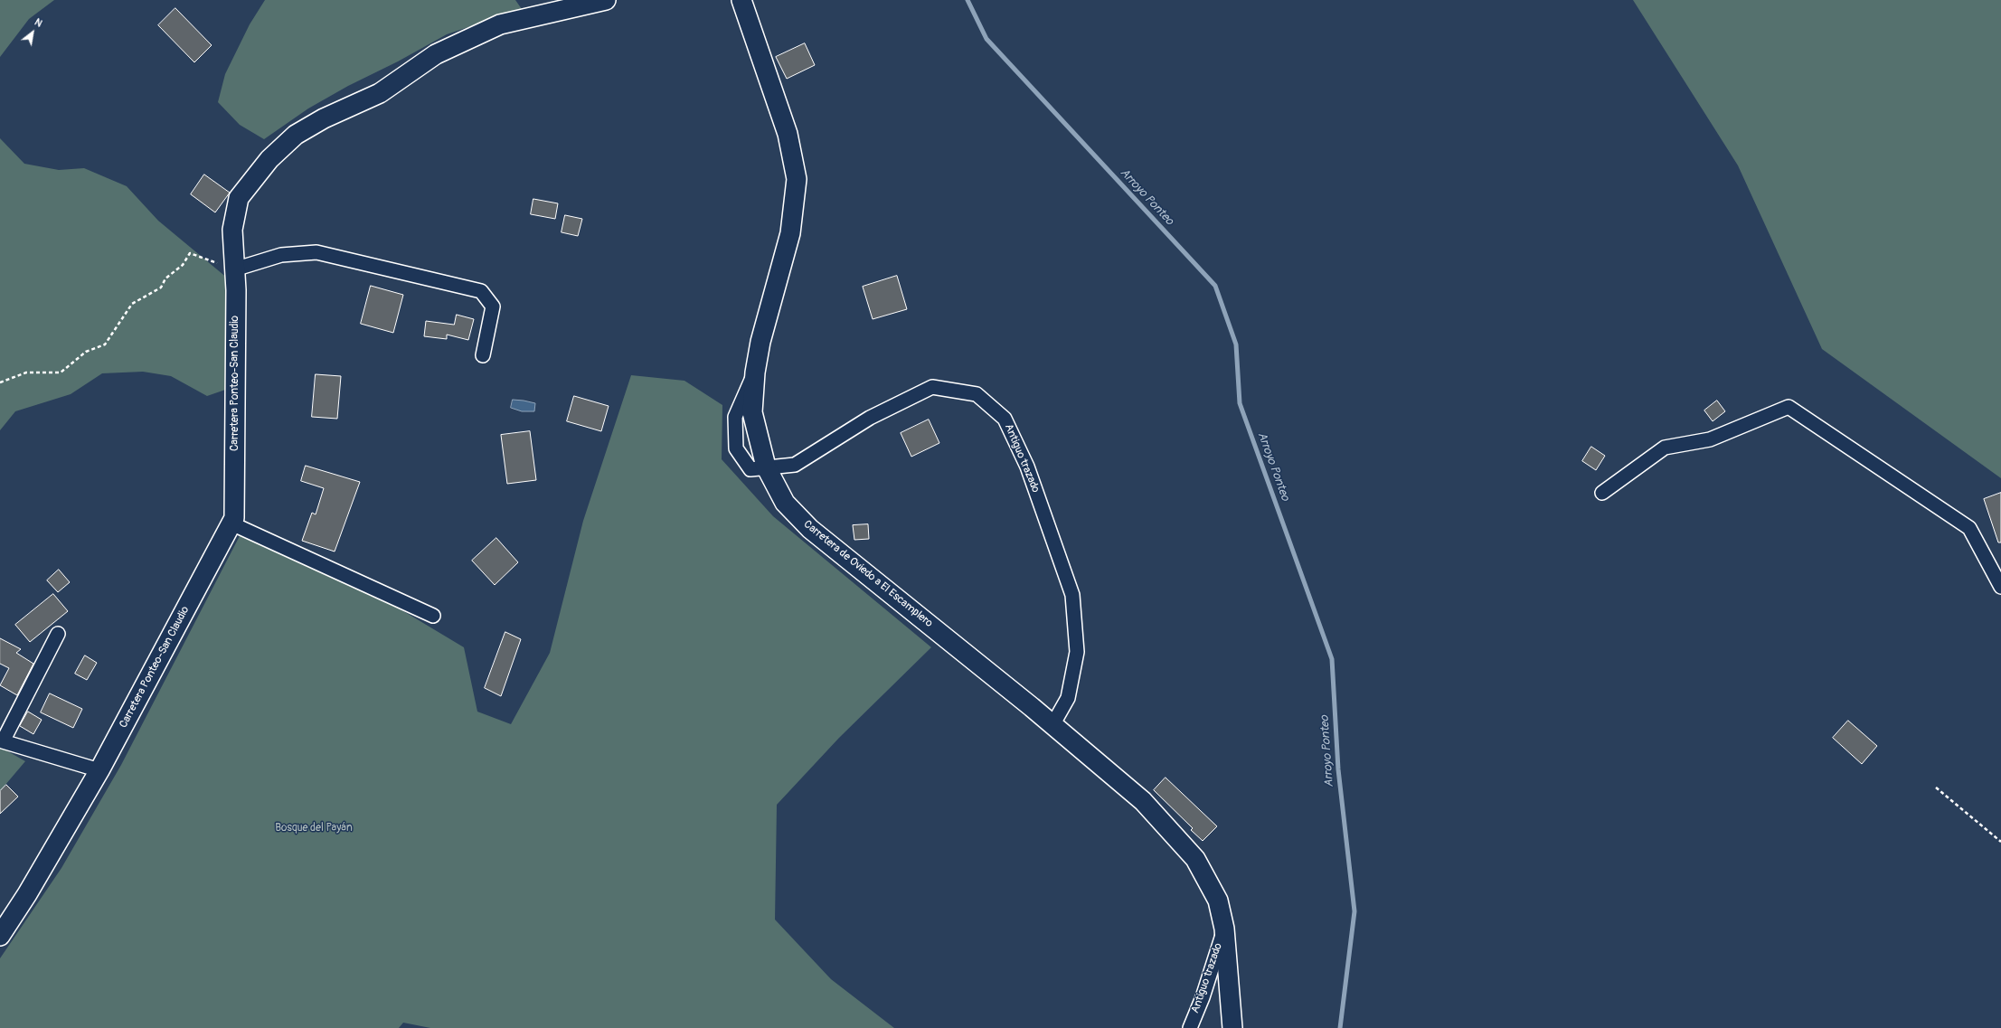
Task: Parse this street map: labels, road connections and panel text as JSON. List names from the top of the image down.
{
  "streets": {
    "street": ["Carretera Ponteo-San Claudio", "Antiguo trazado", "Carretera de Oviedo a El Escamplero"]
  },
  "crossings": [
    ["Antiguo trazado", "Carretera de Oviedo a El Escamplero"]
  ],
  "water": ["Arroyo Ponteo"],
  "parks": ["Bosque del Payán"],
  "north": "top right"
}
